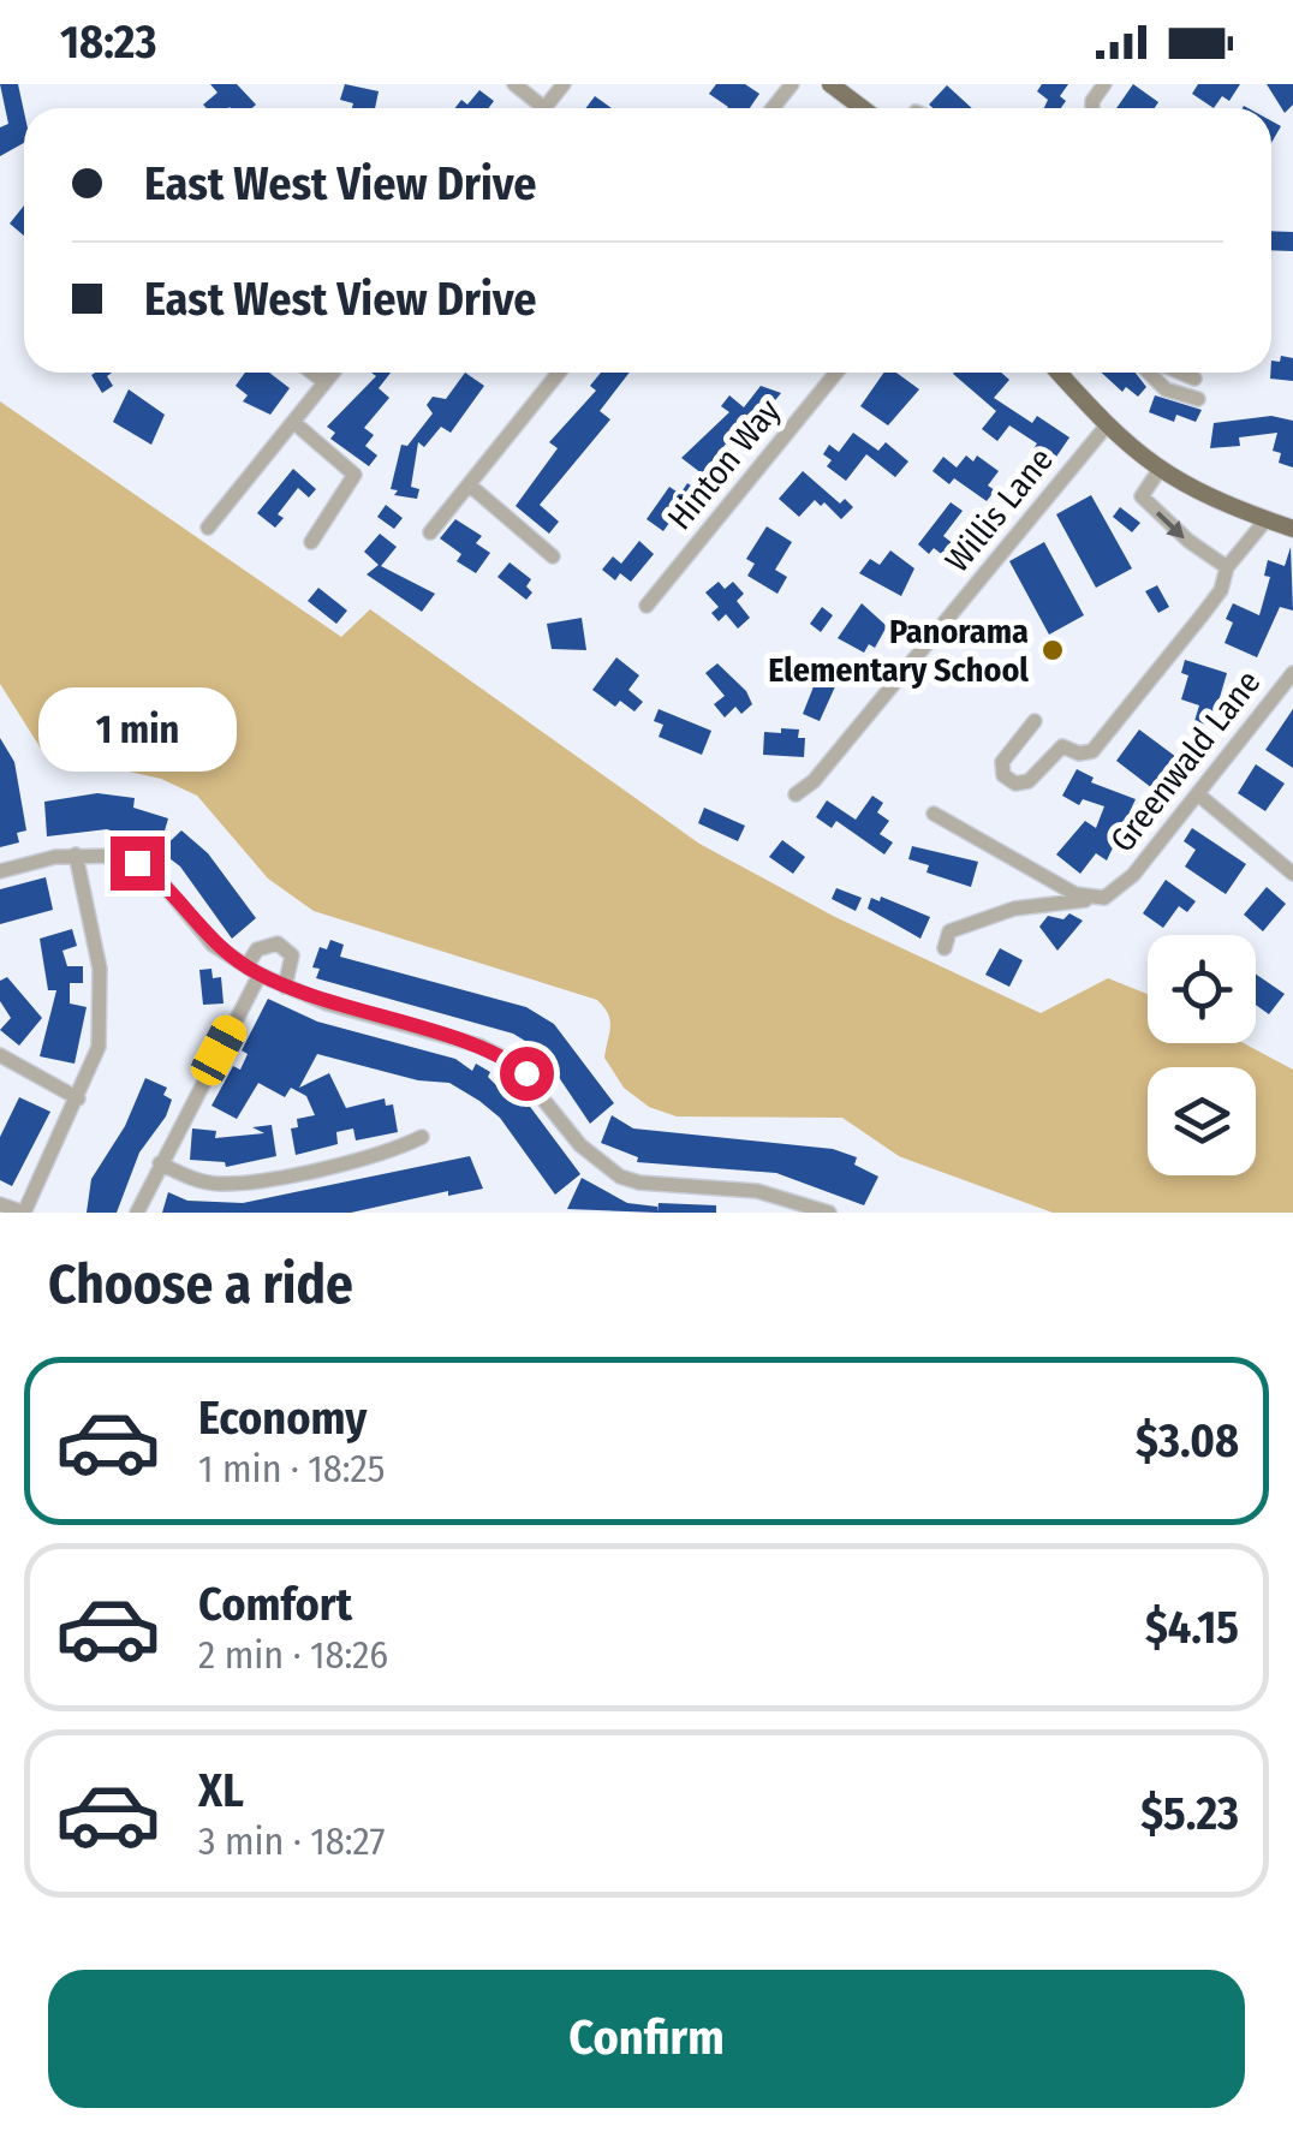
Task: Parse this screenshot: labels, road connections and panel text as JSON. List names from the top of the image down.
{
  "streets": {
    "street": ["Hinton Way", "Willis Lane", "Greenwald Lane"]
  },
  "places": ["Panorama Elementary School"],
  "page": {
    "status": "18:23",
    "banner": ["East West View Drive", "East West View Drive"],
    "bubble": "1 min",
    "heading": "Choose a ride",
    "list": [
      {
        "name": "Economy",
        "note": "1 min · 18:25",
        "value": "$3.08"
      },
      {
        "name": "Comfort",
        "note": "2 min · 18:26",
        "value": "$4.15"
      },
      {
        "name": "XL",
        "note": "3 min · 18:27",
        "value": "$5.23"
      }
    ],
    "buttons": "Confirm"
  }
}
